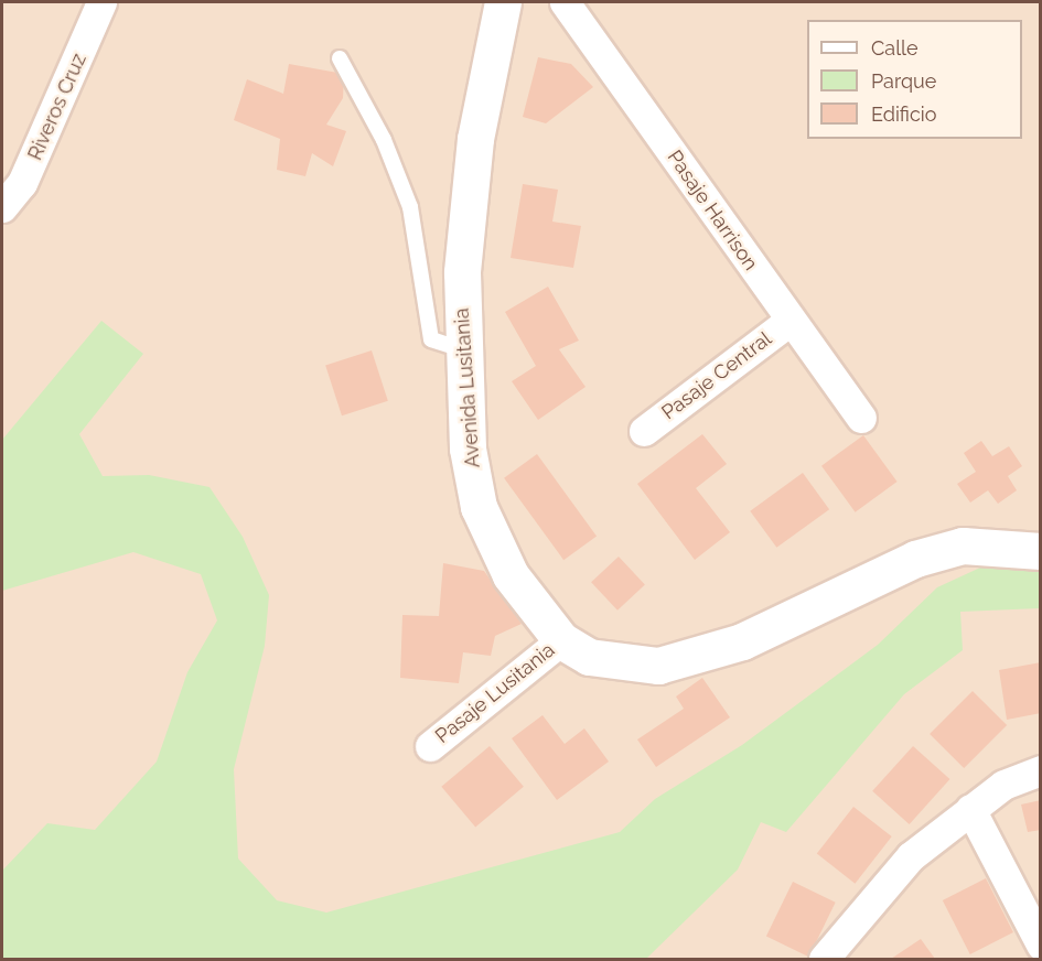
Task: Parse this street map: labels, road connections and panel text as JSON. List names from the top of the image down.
{
  "streets": {
    "street": [
      "Riveros Cruz",
      "Pasaje Harrison",
      "Pasaje Central",
      "Avenida Lusitania",
      "Pasaje Lusitania"
    ]
  },
  "crossings": [
    ["Pasaje Harrison", "Pasaje Central"],
    ["Avenida Lusitania", "Pasaje Lusitania"]
  ],
  "legend": ["Calle", "Parque", "Edificio"]
}
